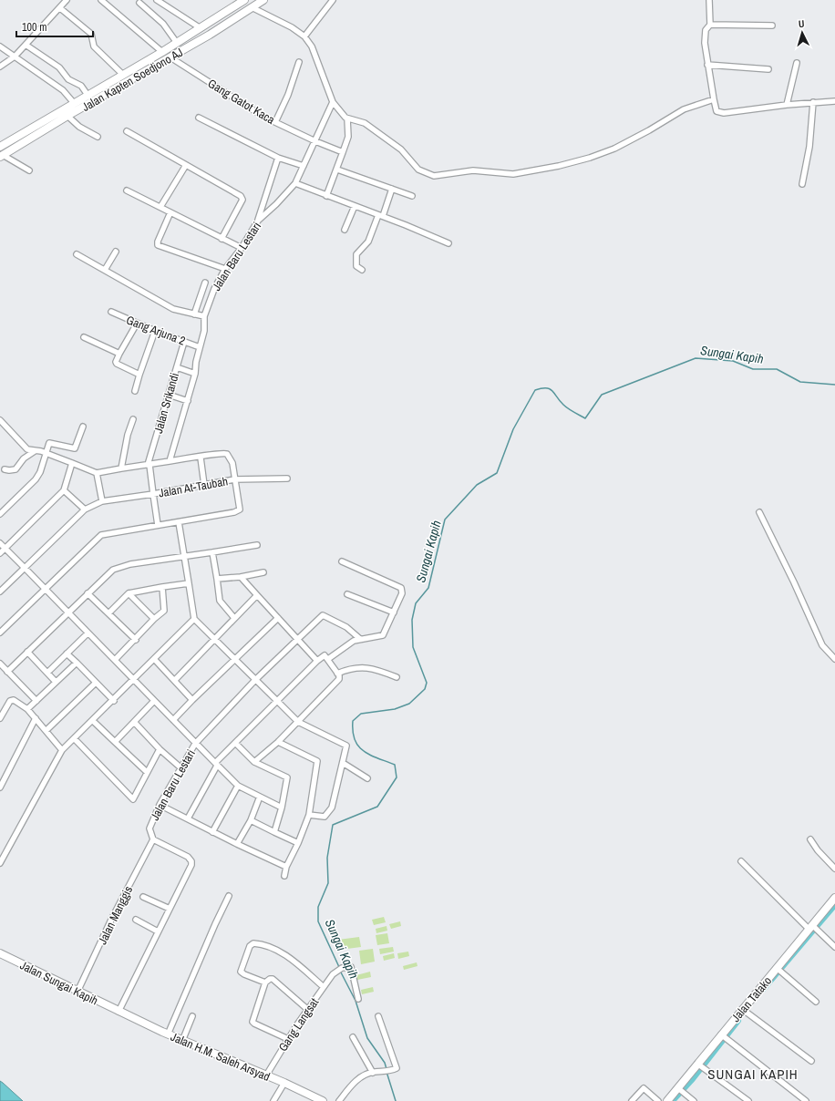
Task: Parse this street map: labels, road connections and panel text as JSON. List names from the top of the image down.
{
  "streets": {
    "street": [
      "Jalan Kapten Soedjono AJ",
      "Gang Gatot Kaca",
      "Jalan Baru Lestari",
      "Gang Arjuna 2",
      "Jalan Srikandi",
      "Jalan At-Taubah",
      "Jalan Manggis",
      "Jalan Sungai Kapih",
      "Jalan Tatako",
      "Gang Langsat",
      "Jalan H.M. Saleh Arsyad"
    ]
  },
  "crossings": [
    ["Jalan Kapten Soedjono AJ", "Gang Gatot Kaca"],
    ["Gang Gatot Kaca", "Jalan Baru Lestari"],
    ["Jalan Baru Lestari", "Gang Arjuna 2"],
    ["Jalan Baru Lestari", "Jalan Manggis"],
    ["Jalan Baru Lestari", "Jalan Sungai Kapih"],
    ["Jalan Baru Lestari", "Jalan H.M. Saleh Arsyad"],
    ["Gang Arjuna 2", "Jalan Srikandi"],
    ["Jalan Manggis", "Jalan Sungai Kapih"],
    ["Jalan Sungai Kapih", "Jalan H.M. Saleh Arsyad"],
    ["Gang Langsat", "Jalan H.M. Saleh Arsyad"]
  ],
  "districts": ["SUNGAI KAPIH"],
  "water": ["Sungai Kapih"],
  "scale_bar": "100 m",
  "north": "top"
}
